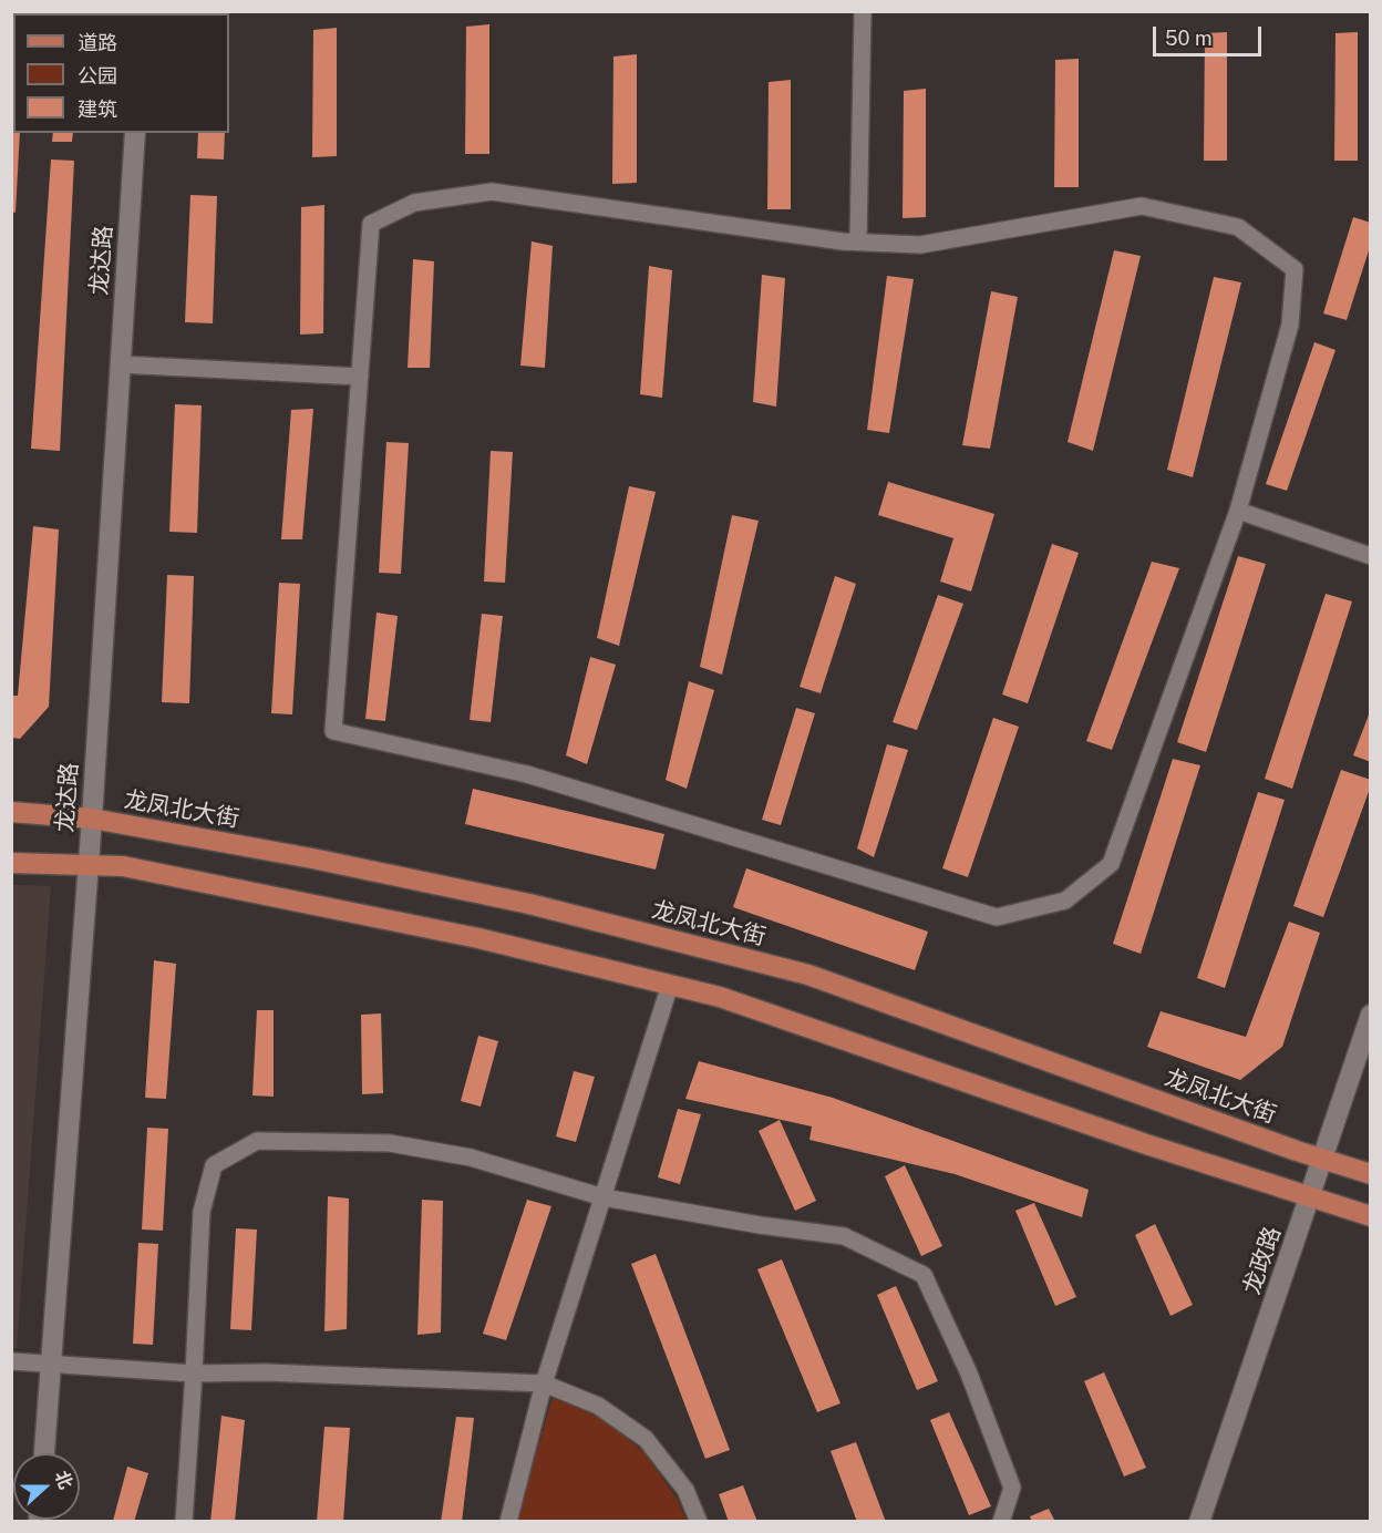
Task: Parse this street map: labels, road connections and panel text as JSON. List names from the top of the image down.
{
  "streets": {
    "main road": ["龙凤北大街"],
    "street": ["龙达路", "龙政路"]
  },
  "crossings": [
    ["龙达路", "龙凤北大街"],
    ["龙凤北大街", "龙政路"]
  ],
  "legend": ["道路", "公园", "建筑"],
  "scale_bar": "50 m",
  "north": "right"
}
